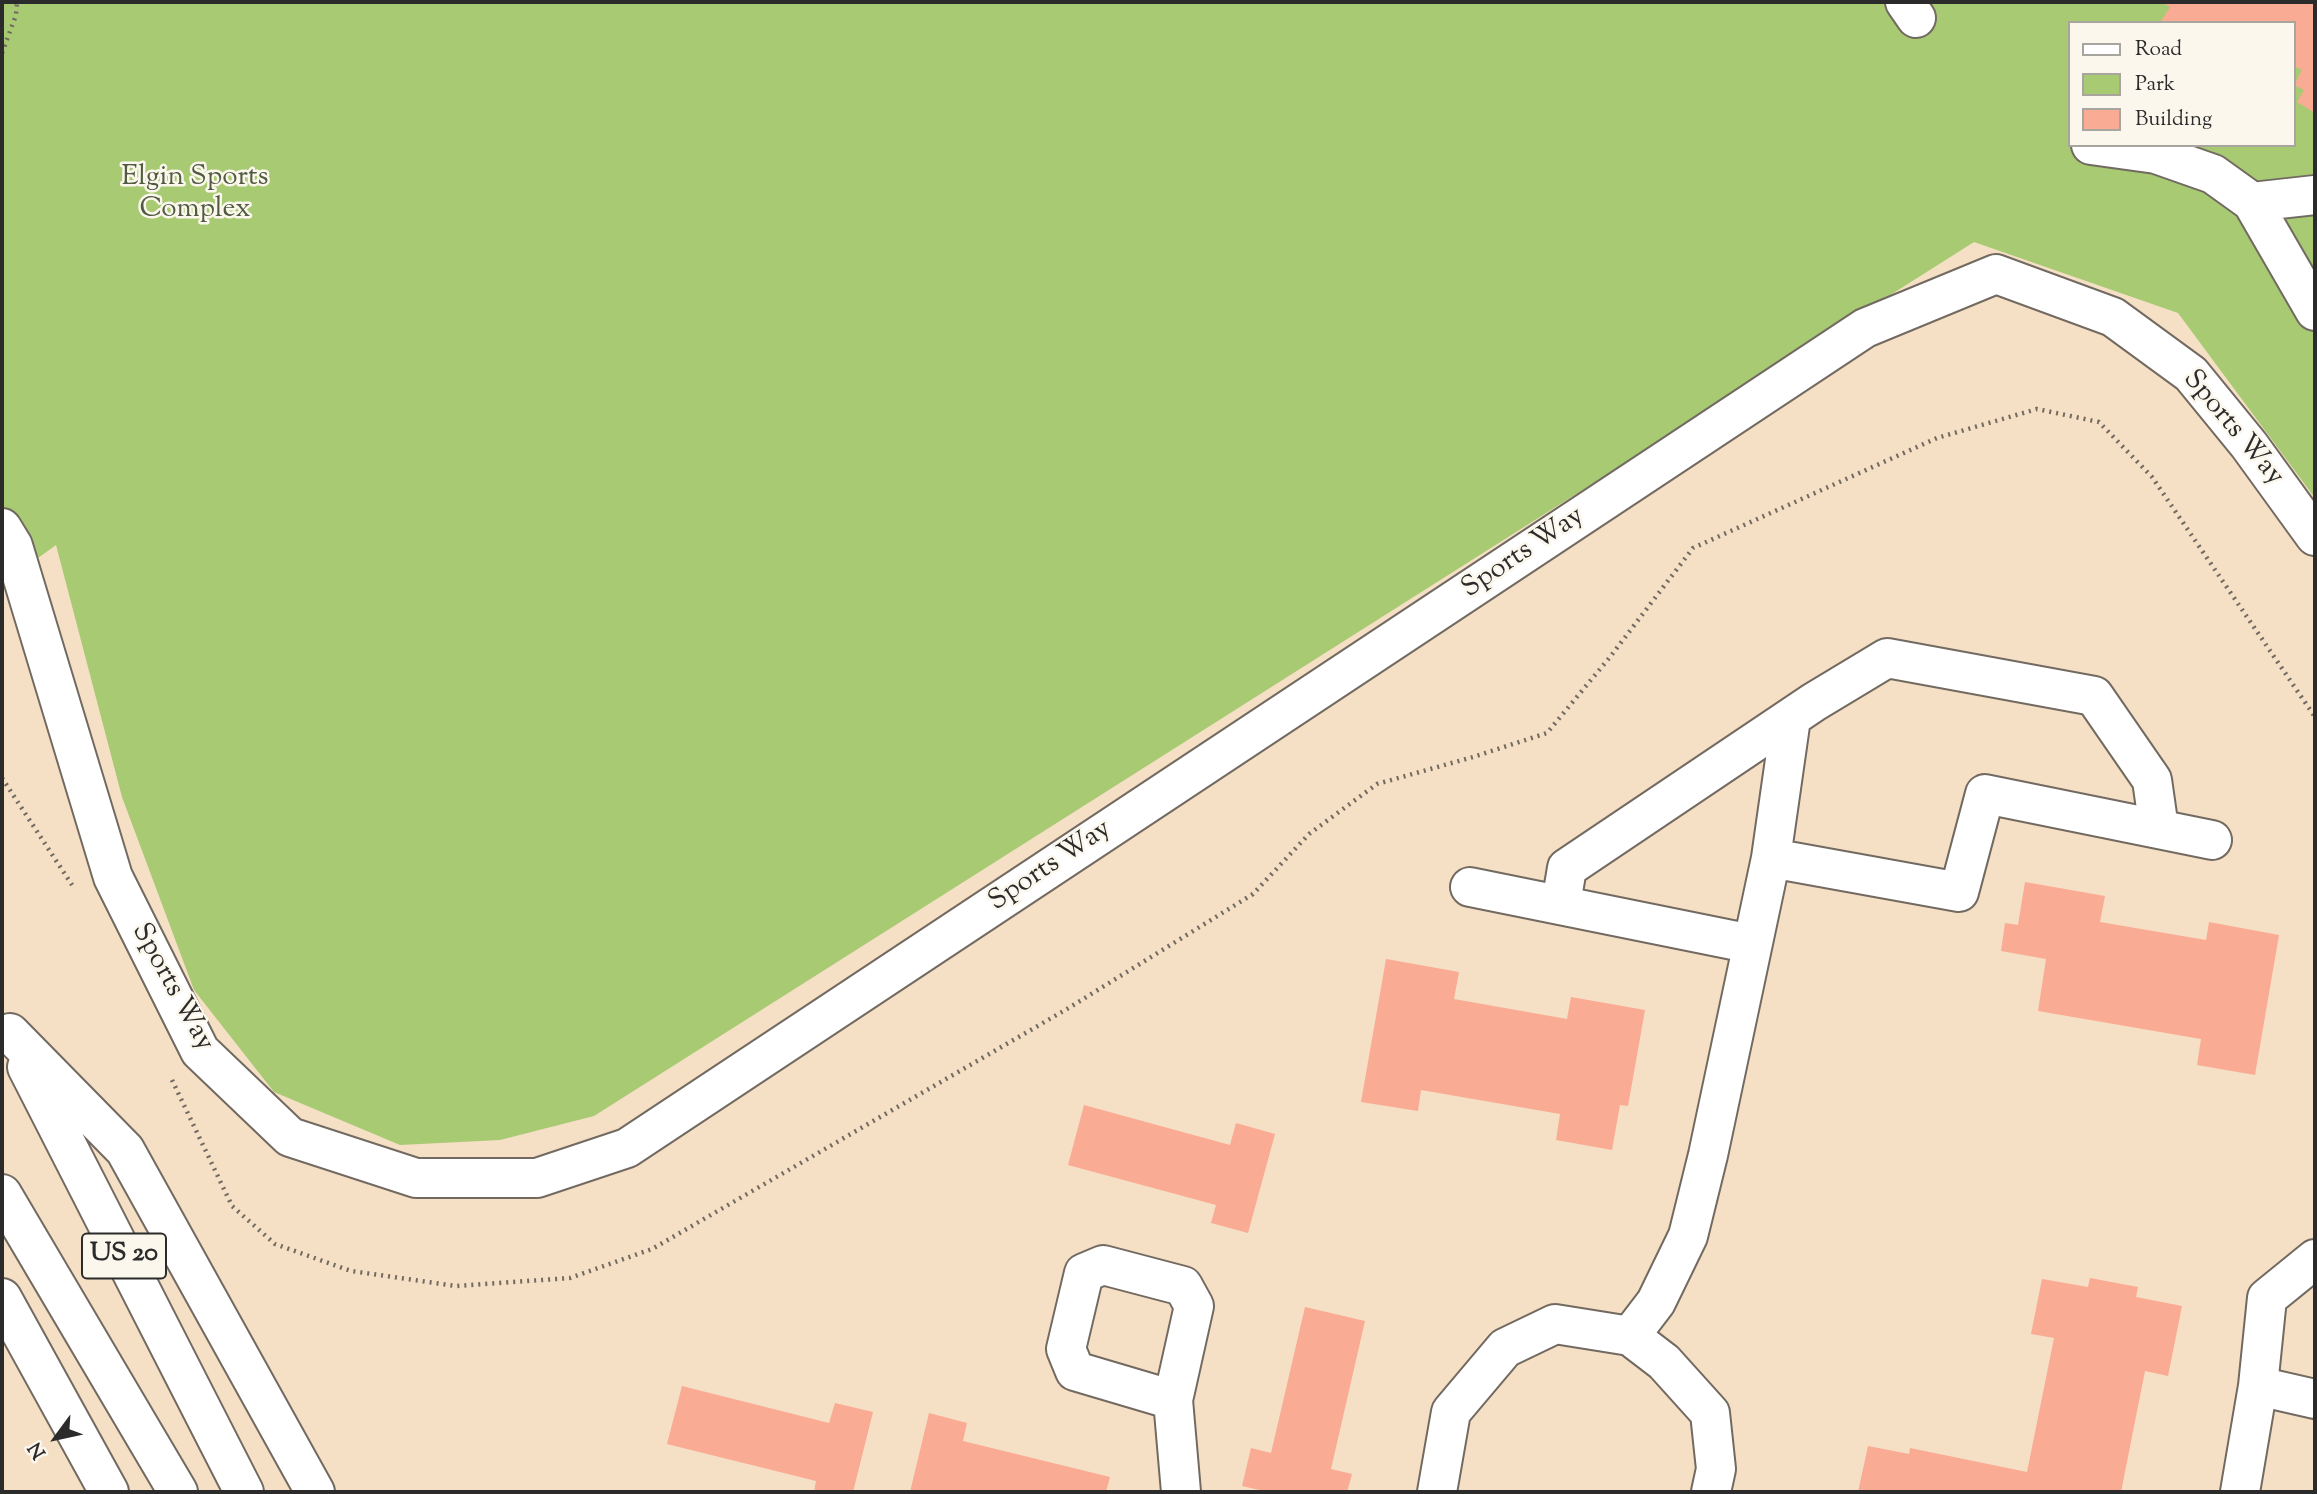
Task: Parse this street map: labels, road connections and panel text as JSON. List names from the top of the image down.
{
  "streets": {
    "main road": ["Sports Way", "US 20"]
  },
  "parks": ["Elgin Sports Complex"],
  "legend": ["Road", "Park", "Building"],
  "north": "bottom left"
}
